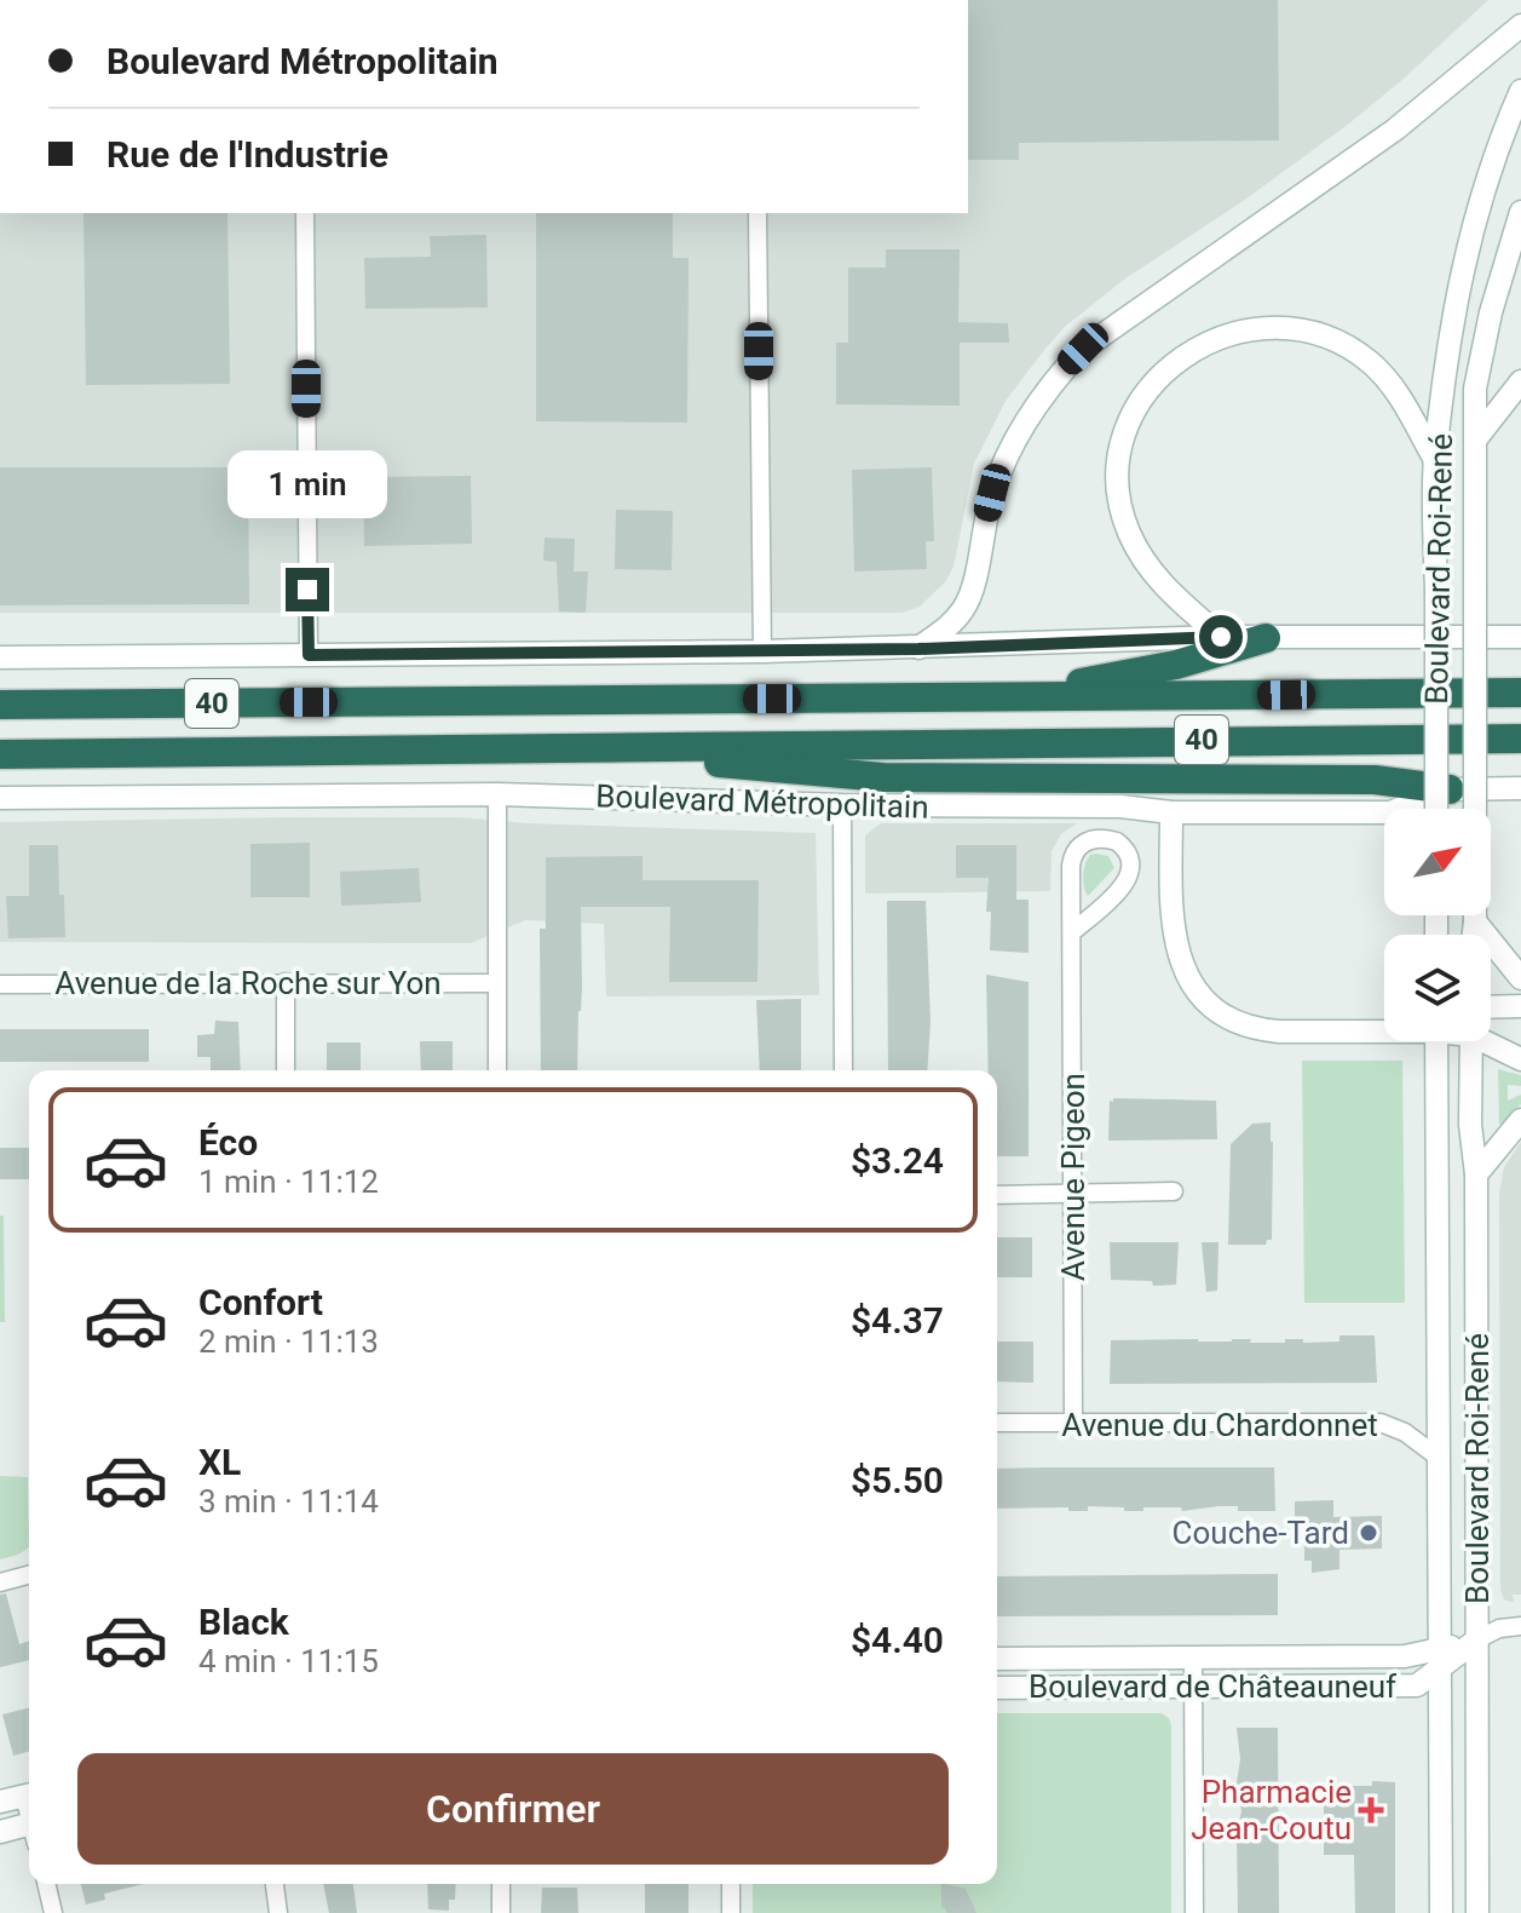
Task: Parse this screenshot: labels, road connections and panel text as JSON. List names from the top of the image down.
{
  "streets": {
    "highway": ["40"],
    "main road": ["Boulevard Roi-René", "Boulevard Métropolitain", "Boulevard de Châteauneuf"],
    "street": ["Avenue de la Roche sur Yon", "Avenue Pigeon", "Avenue du Chardonnet"]
  },
  "crossings": [
    ["Boulevard Roi-René", "Avenue du Chardonnet"],
    ["Boulevard Roi-René", "Boulevard de Châteauneuf"],
    ["Avenue Pigeon", "Avenue du Chardonnet"]
  ],
  "places": {
    "other": ["Couche-Tard"],
    "health": ["Pharmacie Jean-Coutu"]
  },
  "north": "top right",
  "page": {
    "banner": ["Boulevard Métropolitain", "Rue de l'Industrie"],
    "bubble": "1 min",
    "list": [
      {
        "name": "Éco",
        "note": "1 min · 11:12",
        "value": "$3.24"
      },
      {
        "name": "Confort",
        "note": "2 min · 11:13",
        "value": "$4.37"
      },
      {
        "name": "XL",
        "note": "3 min · 11:14",
        "value": "$5.50"
      },
      {
        "name": "Black",
        "note": "4 min · 11:15",
        "value": "$4.40"
      }
    ],
    "buttons": "Confirmer"
  }
}
